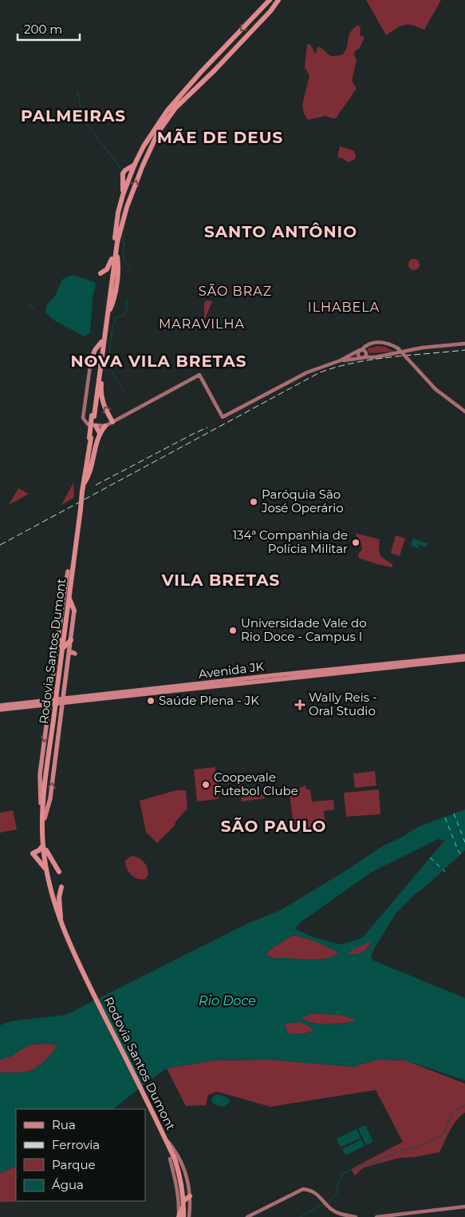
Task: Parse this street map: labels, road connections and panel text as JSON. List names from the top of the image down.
{
  "streets": {
    "highway": ["Rodovia Santos Dumont"],
    "main road": ["Avenida JK"]
  },
  "districts": [
    "PALMEIRAS",
    "MÃE DE DEUS",
    "SANTO ANTÔNIO",
    "SÃO BRAZ",
    "ILHABELA",
    "MARAVILHA",
    "NOVA VILA BRETAS",
    "VILA BRETAS",
    "SÃO PAULO"
  ],
  "water": ["Rio Doce"],
  "places": {
    "other": [
      "Paróquia São José Operário",
      "134ª Companhia de Polícia Militar",
      "Universidade Vale do Rio Doce - Campus I",
      "Saúde Plena - JK",
      "Coopevale Futebol Clube"
    ],
    "health": ["Wally Reis - Oral Studio"]
  },
  "legend": [
    "Rua",
    "Ferrovia",
    "Parque",
    "Água"
  ],
  "scale_bar": "200 m"
}
